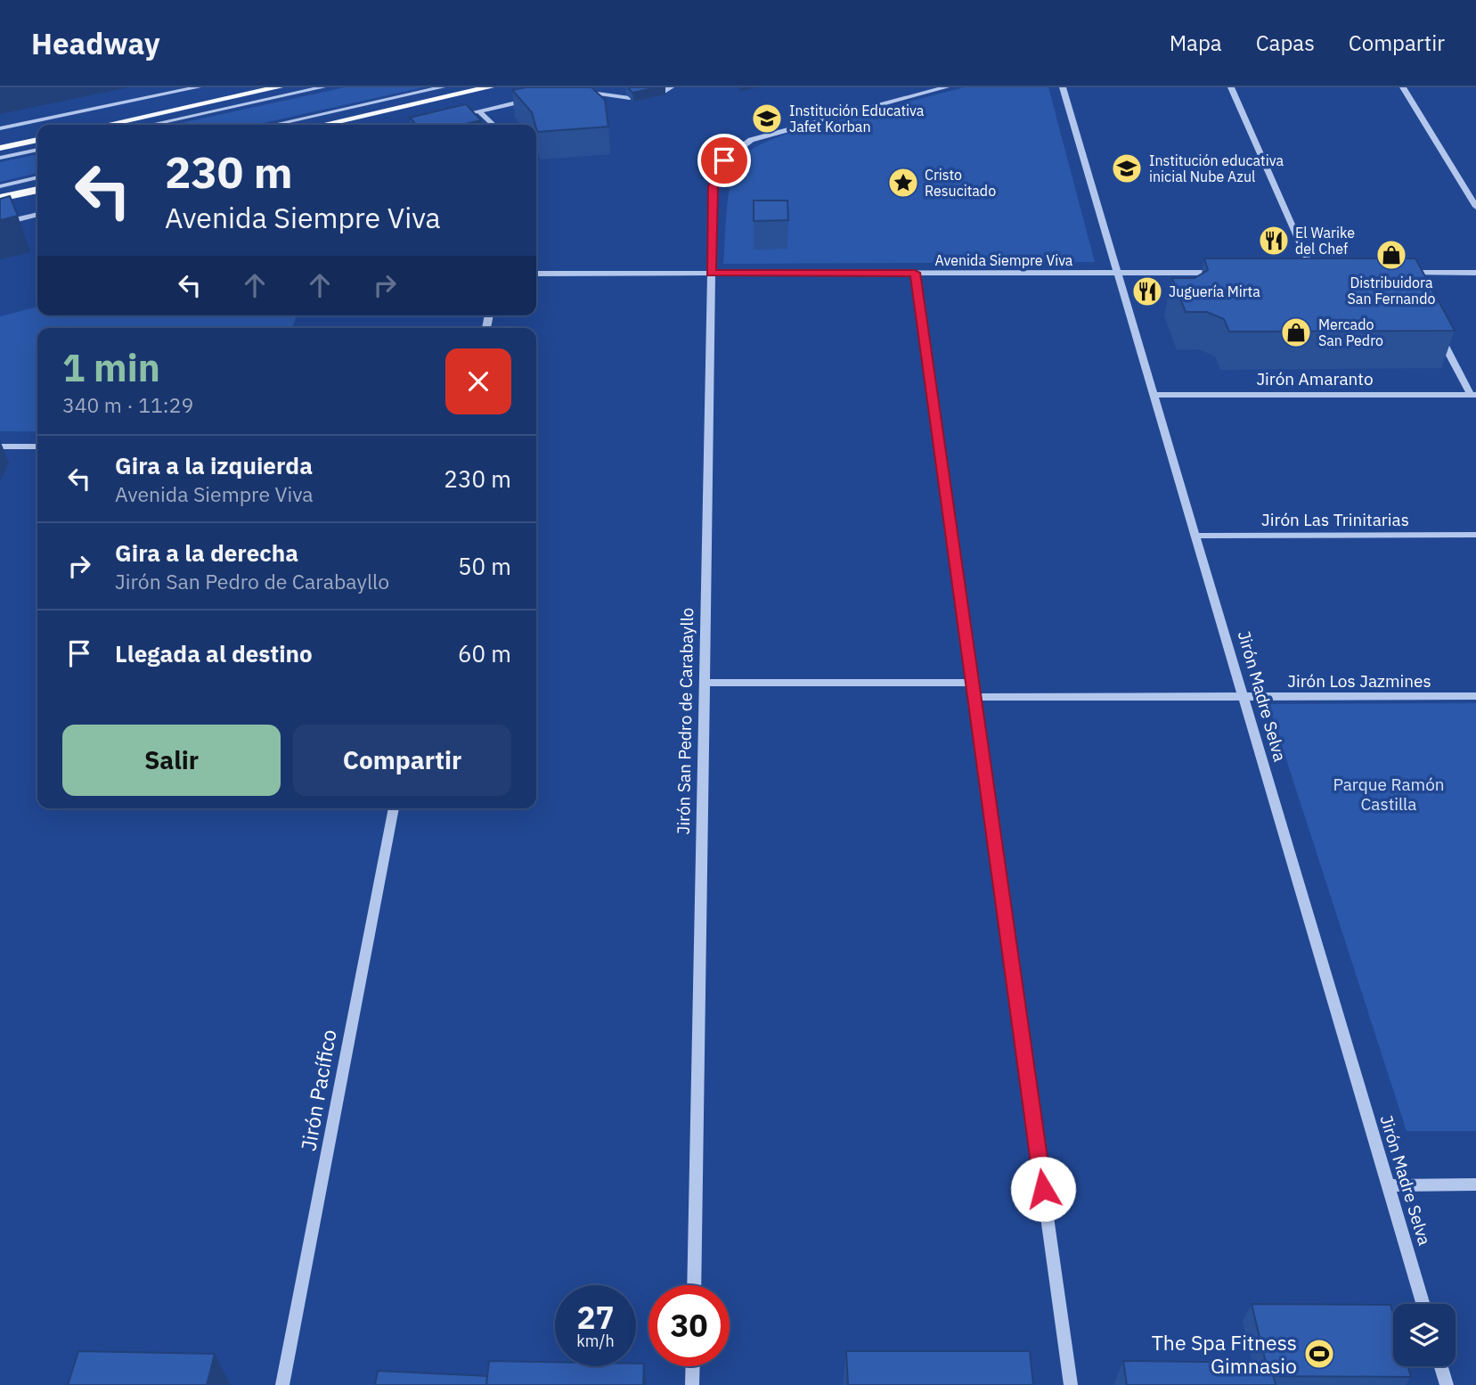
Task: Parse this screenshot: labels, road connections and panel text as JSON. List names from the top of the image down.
{
  "streets": {
    "street": [
      "Avenida Siempre Viva",
      "Jirón Amaranto",
      "Jirón Las Trinitarias",
      "Jirón Los Jazmines",
      "Jirón Madre Selva",
      "Jirón San Pedro de Carabayllo",
      "Jirón Pacífico"
    ]
  },
  "crossings": [
    ["Avenida Siempre Viva", "Jirón Madre Selva"],
    ["Avenida Siempre Viva", "Jirón San Pedro de Carabayllo"],
    ["Jirón Amaranto", "Jirón Madre Selva"],
    ["Jirón Las Trinitarias", "Jirón Madre Selva"],
    ["Jirón Los Jazmines", "Jirón Madre Selva"]
  ],
  "parks": ["Parque Ramón Castilla"],
  "places": {
    "school or university": ["Institución Educativa Jafet Korban", "Institución educativa inicial Nube Azul"],
    "place": ["Cristo Resucitado"],
    "restaurant": ["El Warike del Chef", "Juguería Mirta"],
    "shop": ["Distribuidora San Fernando", "Mercado San Pedro"],
    "sports": ["The Spa Fitness Gimnasio"]
  },
  "page": {
    "header": "Headway",
    "nav": ["Mapa", "Capas", "Compartir"],
    "turn": ["230 m", "Avenida Siempre Viva"],
    "heading": ["1 min", "340 m · 11:29"],
    "list": [
      {
        "name": "Gira a la izquierda",
        "note": "Avenida Siempre Viva",
        "value": "230 m"
      },
      {
        "name": "Gira a la derecha",
        "note": "Jirón San Pedro de Carabayllo",
        "value": "50 m"
      },
      {
        "name": "Llegada al destino",
        "value": "60 m"
      }
    ],
    "buttons": ["Salir", "Compartir"],
    "speed": "27 km/h",
    "limit": "30"
  }
}
